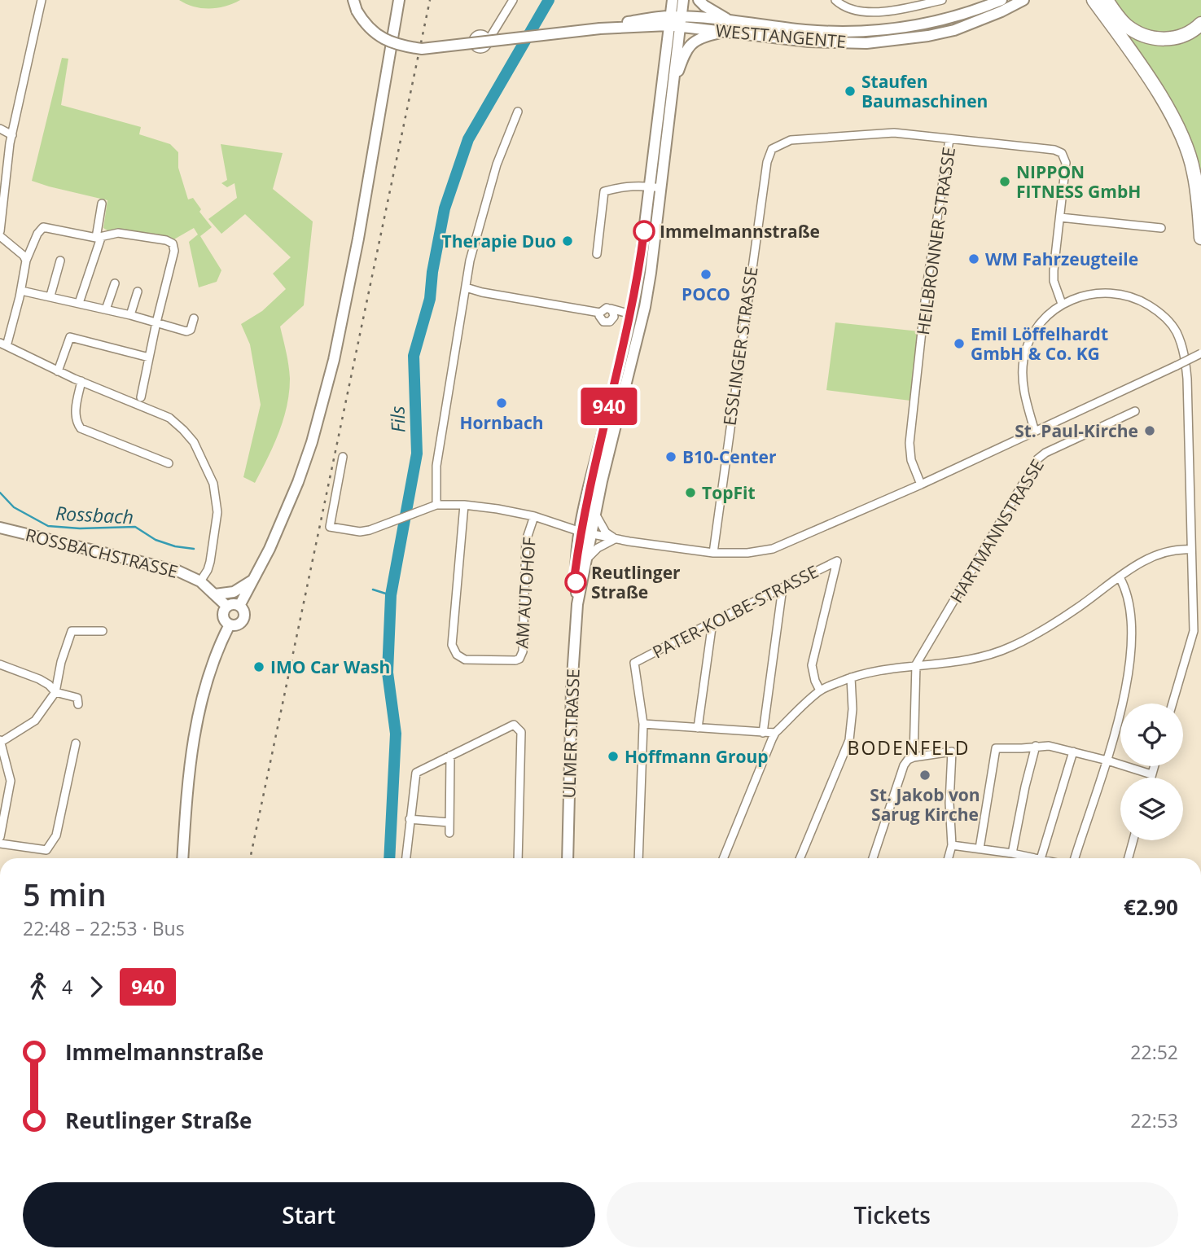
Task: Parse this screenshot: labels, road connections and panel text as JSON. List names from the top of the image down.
{
  "streets": {
    "main road": ["WESTTANGENTE", "ROSSBACHSTRASSE", "ULMER STRASSE"],
    "street": [
      "HEILBRONNER STRASSE",
      "ESSLINGER STRASSE",
      "HARTMANNSTRASSE",
      "AM AUTOHOF",
      "PATER-KOLBE-STRASSE"
    ]
  },
  "crossings": [
    ["HEILBRONNER STRASSE", "ESSLINGER STRASSE"],
    ["AM AUTOHOF", "ULMER STRASSE"]
  ],
  "districts": ["BODENFELD"],
  "water": ["Fils", "Rossbach"],
  "places": [
    "Staufen Baumaschinen",
    "NIPPON FITNESS GmbH",
    "Immelmannstraße",
    "Therapie Duo",
    "WM Fahrzeugteile",
    "POCO",
    "Emil Löffelhardt GmbH & Co. KG",
    "Hornbach",
    "St. Paul-Kirche",
    "B10-Center",
    "TopFit",
    "Reutlinger Straße",
    "IMO Car Wash",
    "Hoffmann Group",
    "St. Jakob von Sarug Kirche"
  ],
  "lines": ["bus line 940"],
  "page": {
    "on_map": "940",
    "heading": ["5 min", "22:48 – 22:53 · Bus", "€2.90"],
    "legs": ["4", "940"],
    "list": [
      {
        "name": "Immelmannstraße",
        "value": "22:52"
      },
      {
        "name": "Reutlinger Straße",
        "value": "22:53"
      }
    ],
    "buttons": ["Start", "Tickets"]
  }
}
